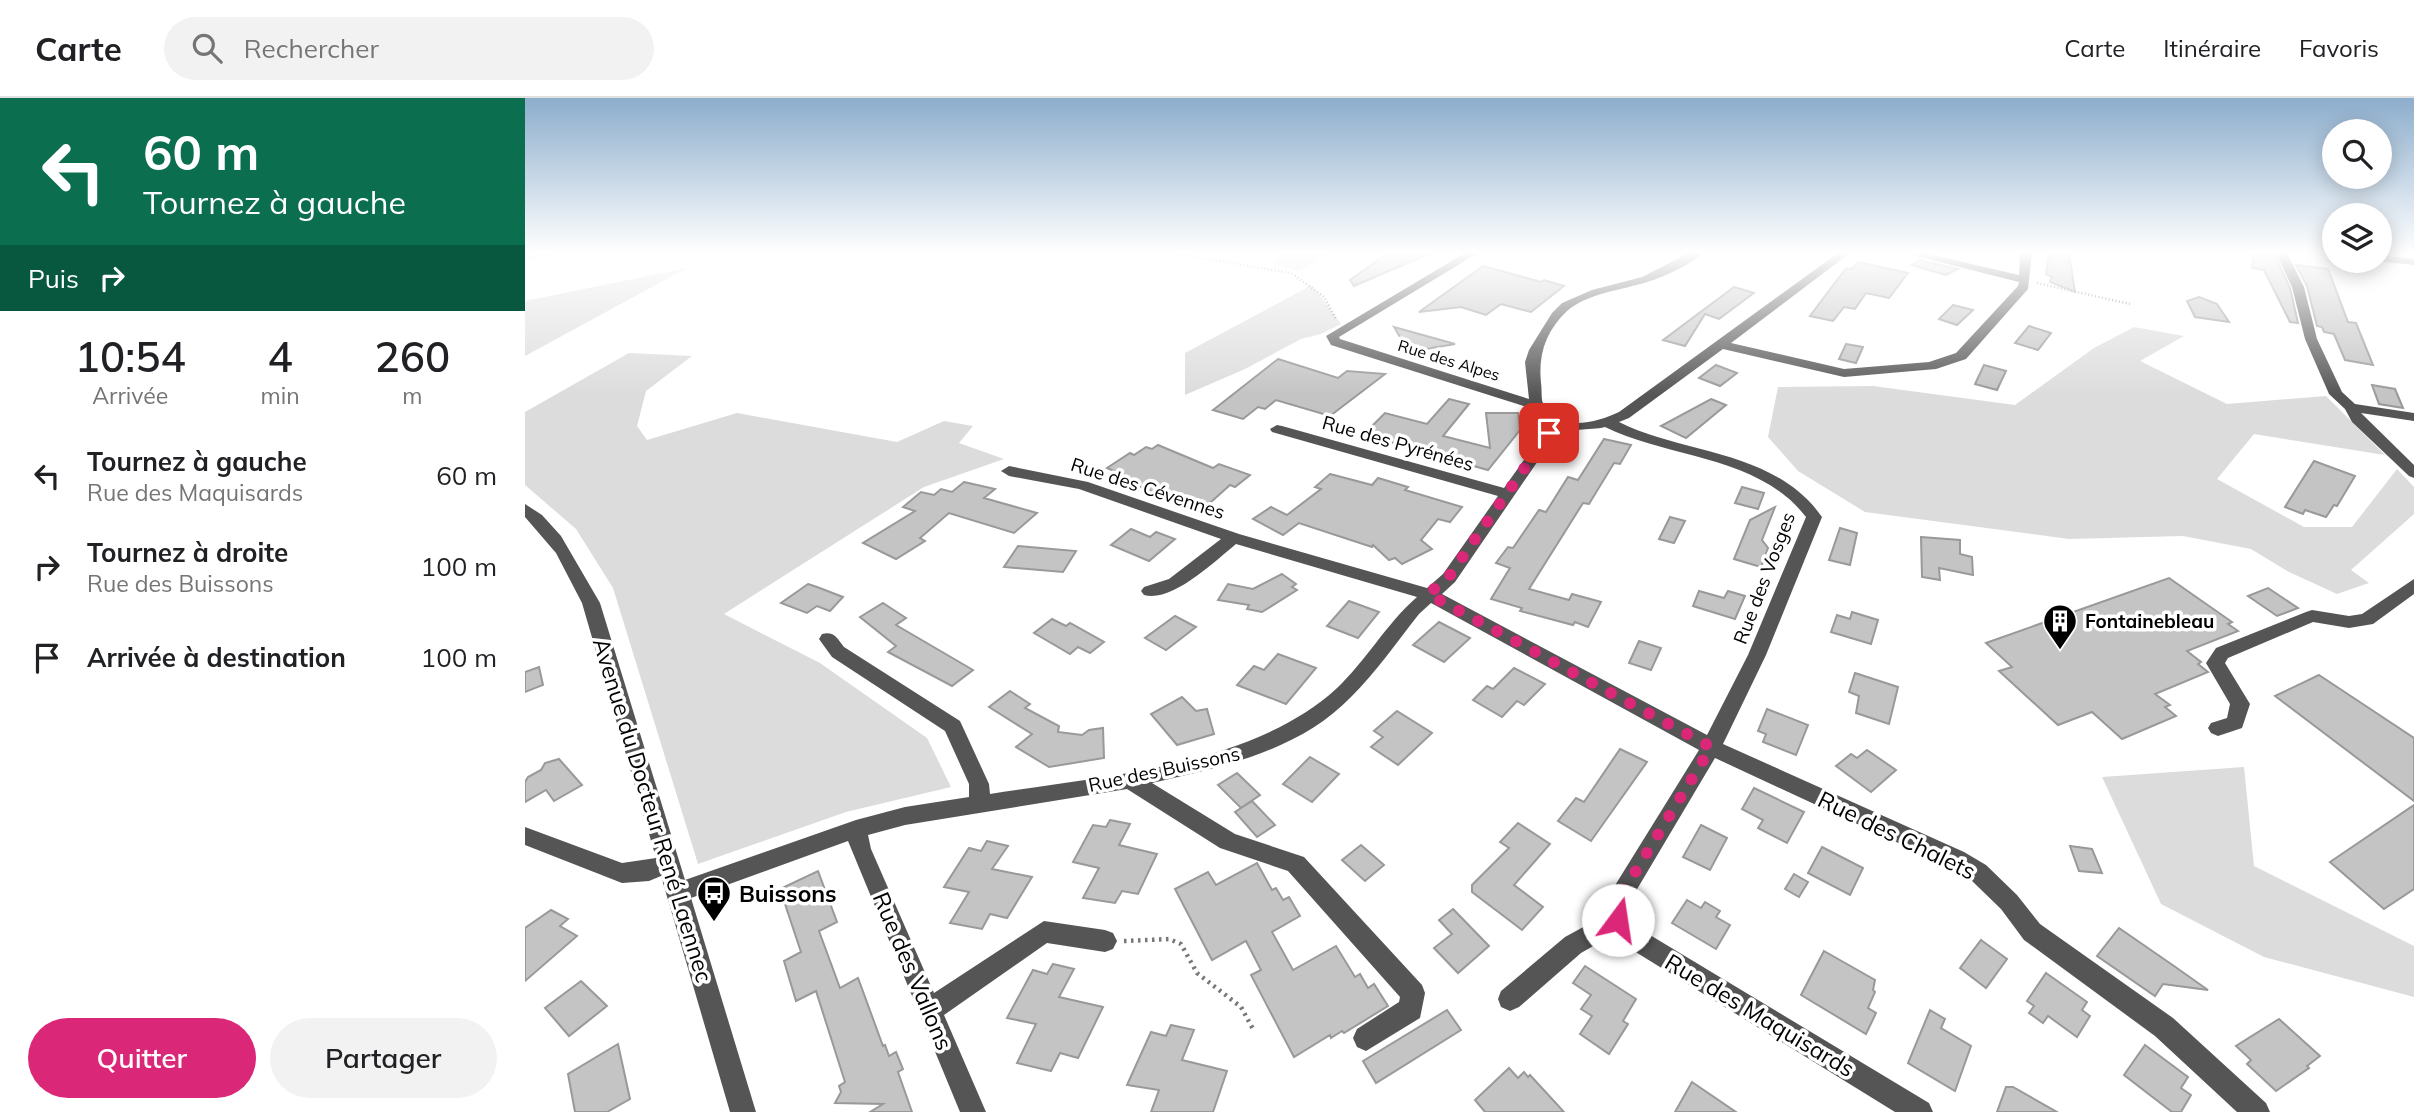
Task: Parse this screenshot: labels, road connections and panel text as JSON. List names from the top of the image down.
{
  "streets": {
    "street": [
      "Rue des Alpes",
      "Rue des Pyrénées",
      "Rue des Cévennes",
      "Rue des Vosges",
      "Rue des Buissons",
      "Avenue du Docteur René Laennec",
      "Rue des Chalets",
      "Rue des Vallons",
      "Rue des Maquisards"
    ]
  },
  "crossings": [
    ["Rue des Alpes", "Rue des Buissons"],
    ["Rue des Pyrénées", "Rue des Buissons"],
    ["Rue des Cévennes", "Rue des Buissons"],
    ["Rue des Vosges", "Rue des Chalets"],
    ["Rue des Buissons", "Avenue du Docteur René Laennec"],
    ["Rue des Buissons", "Rue des Vallons"]
  ],
  "places": {
    "building": ["Fontainebleau"],
    "bus stop": ["Buissons"]
  },
  "page": {
    "header": "Carte",
    "search": "Rechercher",
    "nav": ["Carte", "Itinéraire", "Favoris"],
    "turn": ["60 m", "Tournez à gauche"],
    "then": "Puis",
    "eta": [
      "10:54",
      "Arrivée",
      "4",
      "min",
      "260",
      "m"
    ],
    "list": [
      {
        "name": "Tournez à gauche",
        "note": "Rue des Maquisards",
        "value": "60 m"
      },
      {
        "name": "Tournez à droite",
        "note": "Rue des Buissons",
        "value": "100 m"
      },
      {
        "name": "Arrivée à destination",
        "value": "100 m"
      }
    ],
    "buttons": ["Quitter", "Partager"]
  }
}
